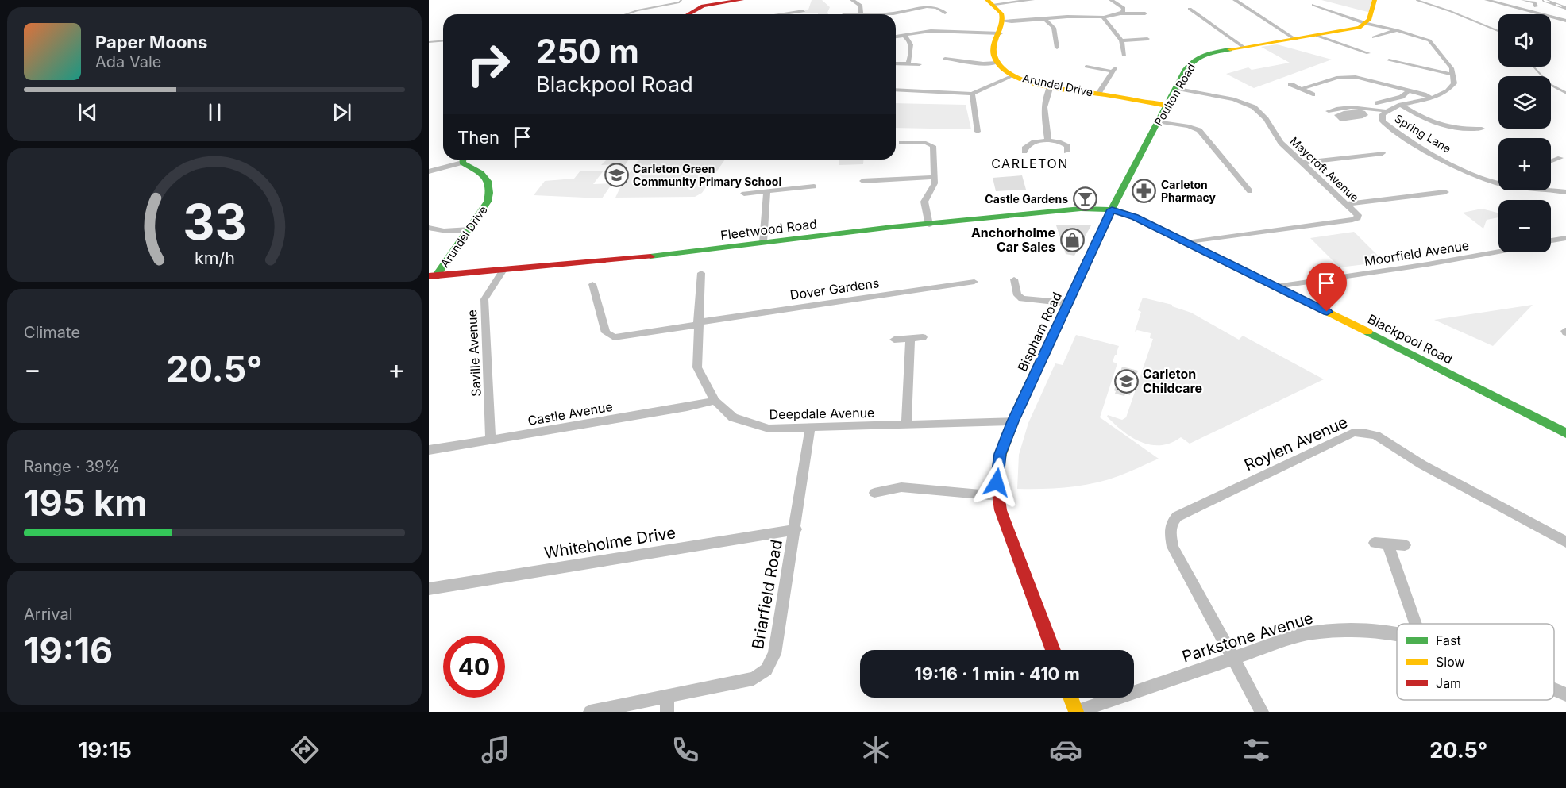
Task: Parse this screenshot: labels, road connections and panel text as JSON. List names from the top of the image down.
{
  "streets": {
    "main road": [
      "Arundel Drive",
      "Poulton Road",
      "Fleetwood Road",
      "Bispham Road",
      "Blackpool Road"
    ],
    "street": [
      "Spring Lane",
      "Maycroft Avenue",
      "Moorfield Avenue",
      "Dover Gardens",
      "Saville Avenue",
      "Castle Avenue",
      "Deepdale Avenue",
      "Roylen Avenue",
      "Whiteholme Drive",
      "Briarfield Road",
      "Parkstone Avenue"
    ]
  },
  "crossings": [
    ["Arundel Drive", "Poulton Road"],
    ["Arundel Drive", "Fleetwood Road"],
    ["Poulton Road", "Maycroft Avenue"],
    ["Poulton Road", "Fleetwood Road"],
    ["Poulton Road", "Bispham Road"],
    ["Poulton Road", "Blackpool Road"],
    ["Maycroft Avenue", "Blackpool Road"],
    ["Fleetwood Road", "Bispham Road"],
    ["Fleetwood Road", "Blackpool Road"],
    ["Fleetwood Road", "Saville Avenue"],
    ["Moorfield Avenue", "Blackpool Road"],
    ["Dover Gardens", "Deepdale Avenue"],
    ["Bispham Road", "Blackpool Road"],
    ["Bispham Road", "Deepdale Avenue"],
    ["Saville Avenue", "Castle Avenue"],
    ["Castle Avenue", "Deepdale Avenue"],
    ["Deepdale Avenue", "Briarfield Road"],
    ["Roylen Avenue", "Parkstone Avenue"],
    ["Whiteholme Drive", "Briarfield Road"]
  ],
  "districts": ["CARLETON"],
  "places": {
    "school or university": ["Carleton Green Community Primary School", "Carleton Childcare"],
    "pharmacy": ["Carleton Pharmacy"],
    "bar": ["Castle Gardens"],
    "shop": ["Anchorholme Car Sales"]
  },
  "legend": ["Fast", "Slow", "Jam"],
  "page": {
    "map_buttons": ["+", "−"],
    "turn": ["250 m", "Blackpool Road"],
    "song": ["Paper Moons", "Ada Vale"],
    "then": "Then",
    "tile": [
      "Climate",
      ["Range · 39%", "195 km"],
      ["Arrival", "19:16"]
    ],
    "heat": ["−", "20.5°", "+"],
    "limit": "40",
    "trip": "19:16 · 1 min · 410 m",
    "tabs": ["19:15", "20.5°"],
    "gauge": ["33", "km/h"]
  }
}
